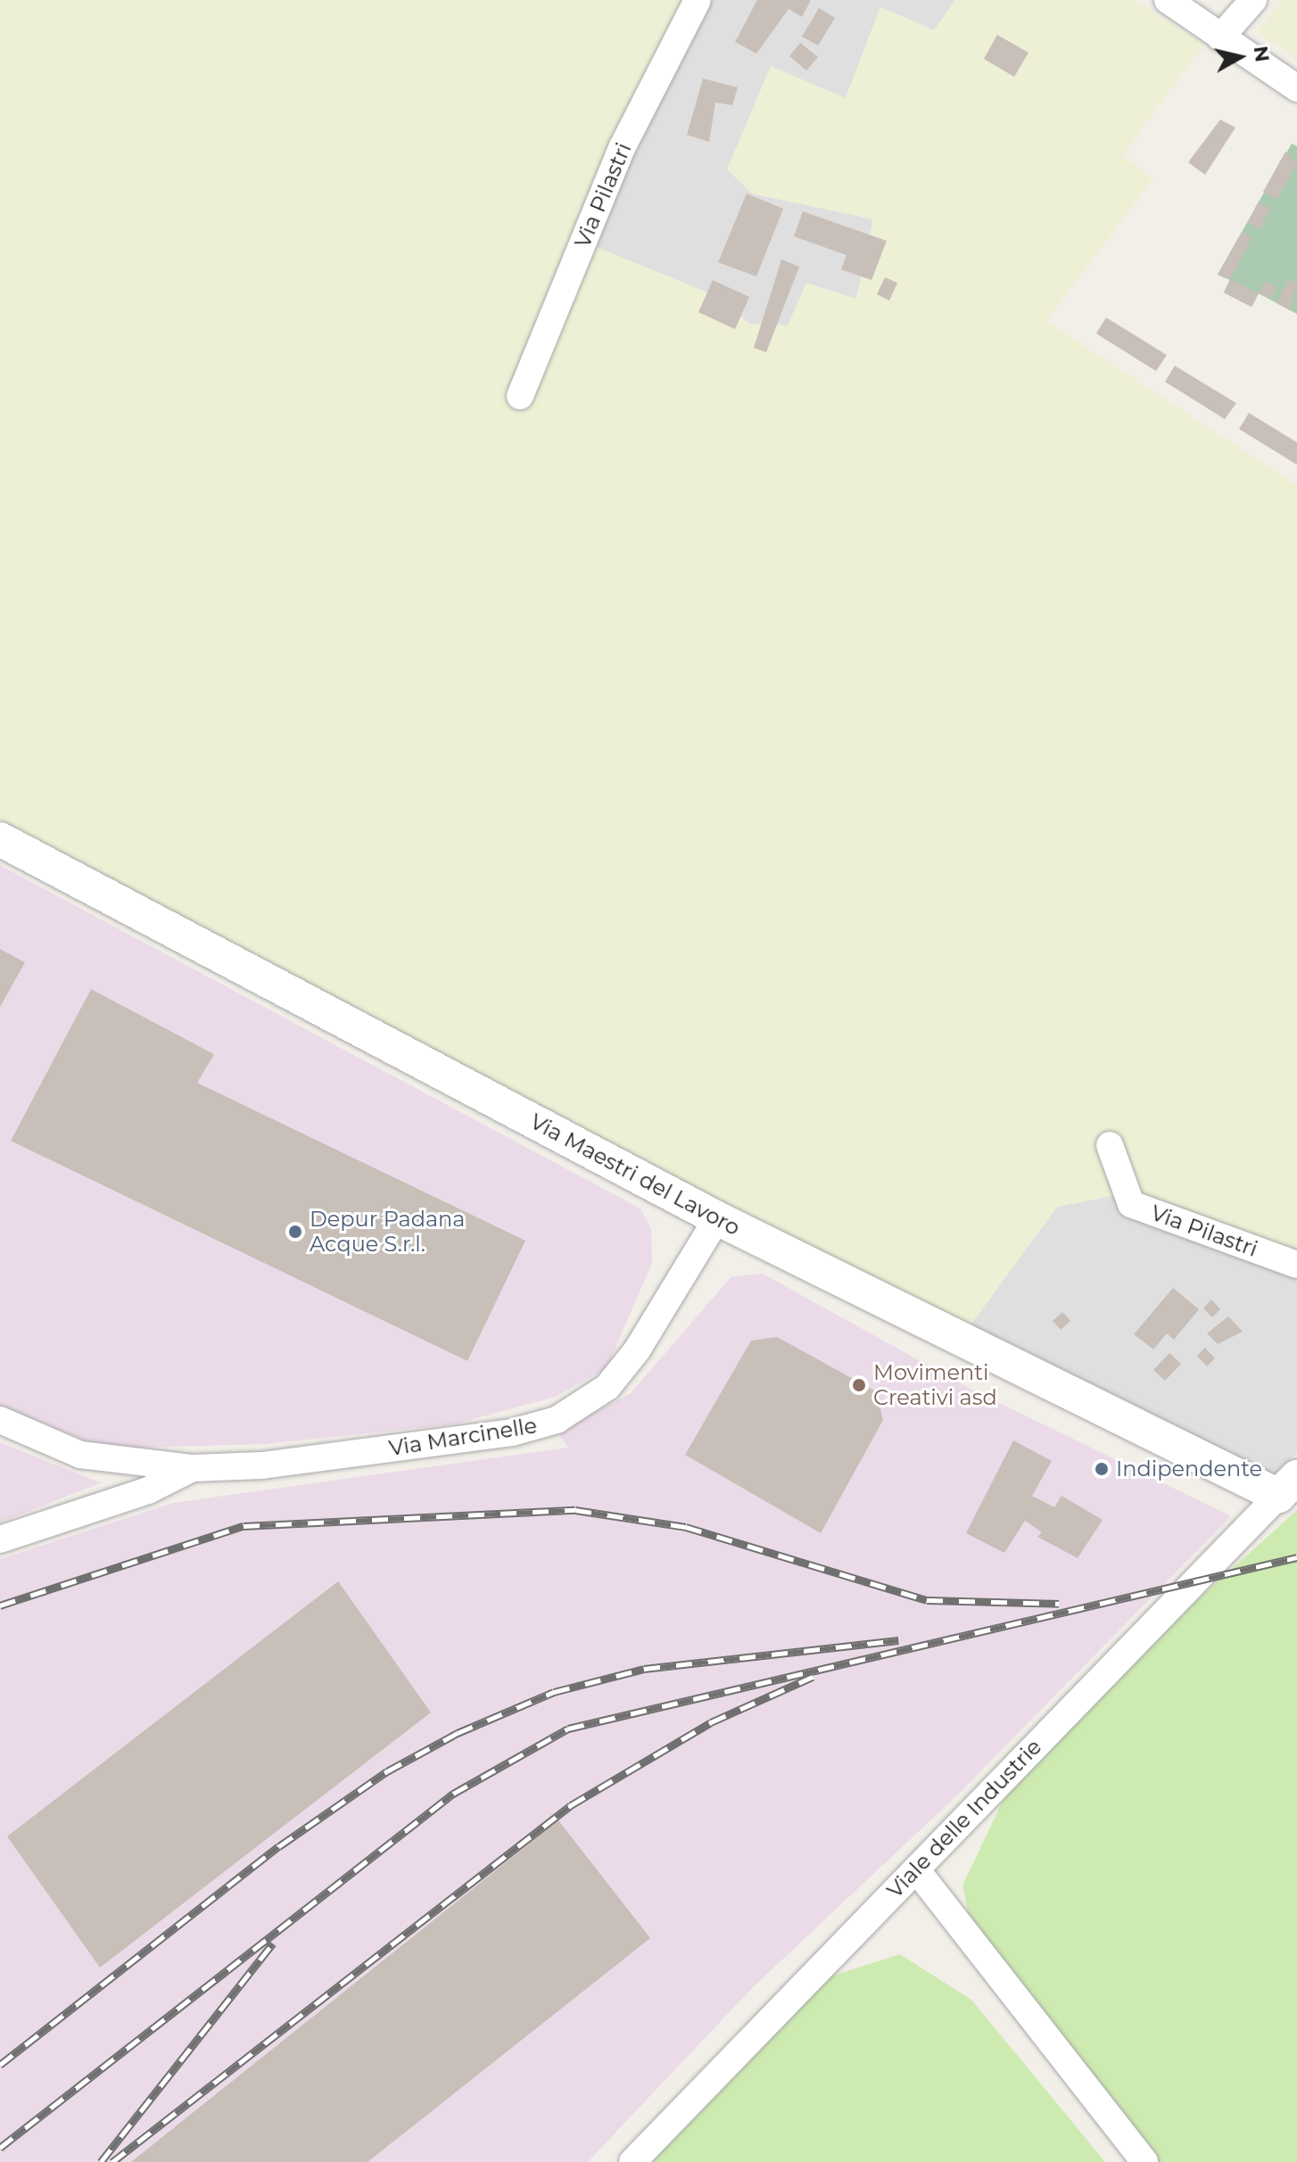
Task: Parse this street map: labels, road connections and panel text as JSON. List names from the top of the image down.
{
  "streets": {
    "street": [
      "Via Pilastri",
      "Via Maestri del Lavoro",
      "Via Marcinelle",
      "Viale delle Industrie"
    ]
  },
  "crossings": [
    ["Via Maestri del Lavoro", "Via Marcinelle"],
    ["Via Maestri del Lavoro", "Viale delle Industrie"]
  ],
  "places": ["Depur Padana Acque S.r.l.", "Movimenti Creativi asd", "Indipendente"],
  "north": "right"
}
